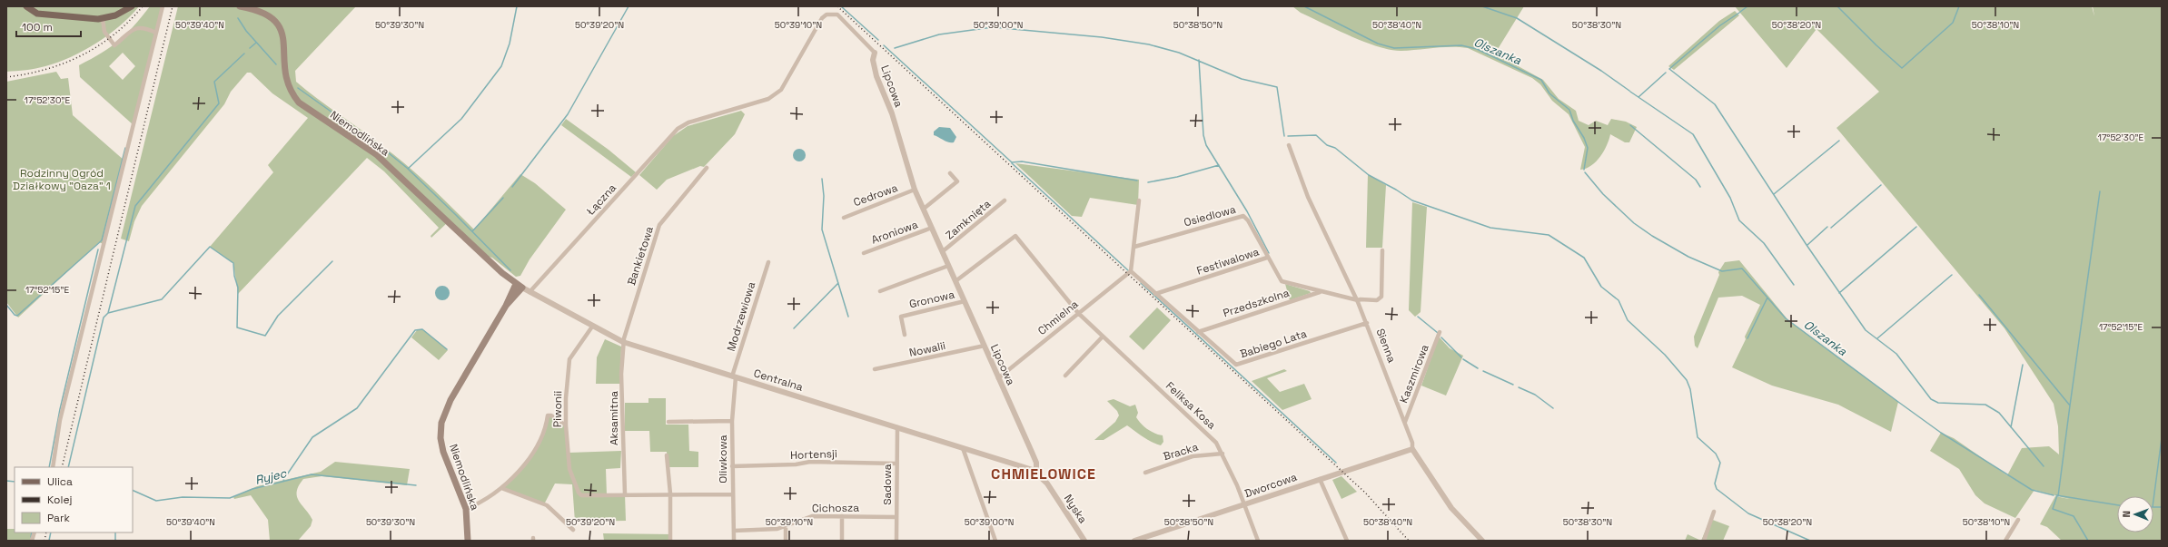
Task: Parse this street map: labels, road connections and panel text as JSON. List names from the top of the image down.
{
  "streets": {
    "main road": ["Niemodlińska"],
    "street": [
      "Lipcowa",
      "Cedrowa",
      "Łączna",
      "Osiedlowa",
      "Zamknięta",
      "Aroniowa",
      "Bankietowa",
      "Festiwalowa",
      "Gronowa",
      "Przedszkolna",
      "Modrzewiowa",
      "Chmielna",
      "Babiego Lata",
      "Sienna",
      "Nowalii",
      "Kaszmirowa",
      "Centralna",
      "Feliksa Kosa",
      "Piwonii",
      "Aksamitna",
      "Bracka",
      "Hortensji",
      "Oliwkowa",
      "Sadowa",
      "Dworcowa",
      "Cichosza",
      "Nyska"
    ]
  },
  "crossings": [
    ["Lipcowa", "Cedrowa"],
    ["Lipcowa", "Łączna"],
    ["Lipcowa", "Zamknięta"],
    ["Lipcowa", "Aroniowa"],
    ["Lipcowa", "Gronowa"],
    ["Lipcowa", "Chmielna"],
    ["Lipcowa", "Nowalii"],
    ["Lipcowa", "Centralna"],
    ["Lipcowa", "Feliksa Kosa"],
    ["Lipcowa", "Nyska"],
    ["Niemodlińska", "Centralna"],
    ["Łączna", "Centralna"],
    ["Osiedlowa", "Festiwalowa"],
    ["Bankietowa", "Centralna"],
    ["Bankietowa", "Aksamitna"],
    ["Festiwalowa", "Przedszkolna"],
    ["Festiwalowa", "Babiego Lata"],
    ["Festiwalowa", "Sienna"],
    ["Przedszkolna", "Babiego Lata"],
    ["Modrzewiowa", "Centralna"],
    ["Modrzewiowa", "Oliwkowa"],
    ["Chmielna", "Babiego Lata"],
    ["Chmielna", "Feliksa Kosa"],
    ["Babiego Lata", "Sienna"],
    ["Sienna", "Kaszmirowa"],
    ["Sienna", "Dworcowa"],
    ["Centralna", "Piwonii"],
    ["Centralna", "Aksamitna"],
    ["Centralna", "Oliwkowa"],
    ["Centralna", "Sadowa"],
    ["Centralna", "Nyska"],
    ["Feliksa Kosa", "Bracka"],
    ["Feliksa Kosa", "Dworcowa"],
    ["Piwonii", "Aksamitna"],
    ["Hortensji", "Oliwkowa"],
    ["Hortensji", "Sadowa"],
    ["Oliwkowa", "Cichosza"],
    ["Sadowa", "Cichosza"]
  ],
  "districts": ["CHMIELOWICE"],
  "water": ["Olszanka", "Ryjec"],
  "parks": ["Rodzinny Ogród Działkowy \"Oaza\" 1"],
  "legend": ["Ulica", "Kolej", "Park"],
  "scale_bar": "100 m",
  "north": "left",
  "coordinates": [
    "50°39'40\"N",
    "50°39'30\"N",
    "50°39'20\"N",
    "50°39'10\"N",
    "50°39'00\"N",
    "50°38'50\"N",
    "50°38'40\"N",
    "50°38'30\"N",
    "50°38'20\"N",
    "50°38'10\"N",
    "17°52'30\"E",
    "17°52'15\"E"
  ]
}
